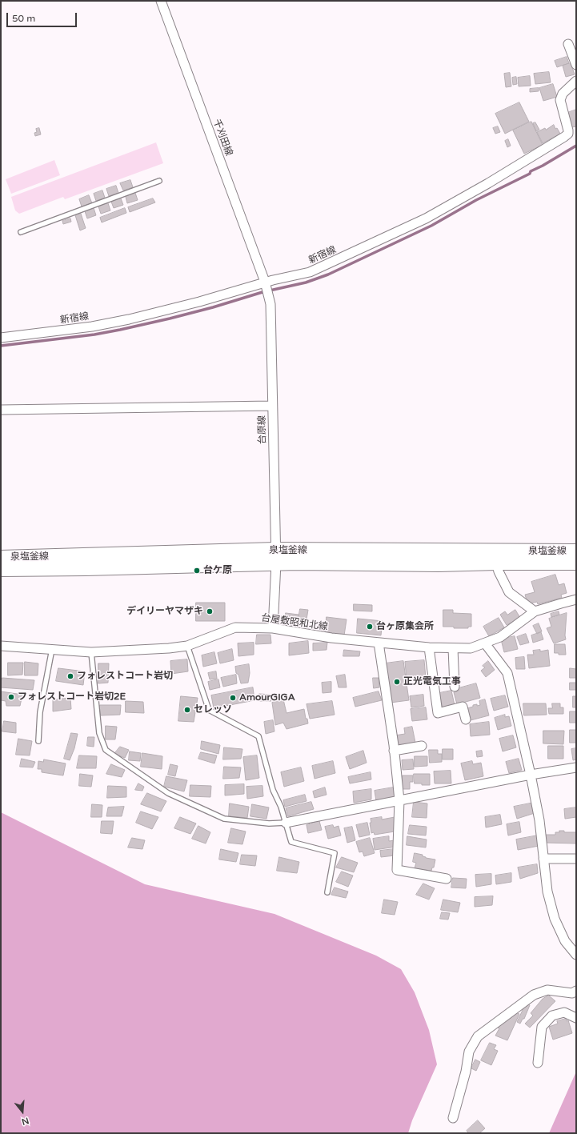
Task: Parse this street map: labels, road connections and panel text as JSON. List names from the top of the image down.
{
  "streets": {
    "main road": ["泉塩釜線"],
    "street": [
      "千刈田線",
      "新宿線",
      "台原線",
      "台屋敷昭和北線"
    ]
  },
  "crossings": [
    ["千刈田線", "新宿線"],
    ["千刈田線", "台原線"],
    ["新宿線", "台原線"],
    ["台原線", "泉塩釜線"],
    ["台原線", "台屋敷昭和北線"]
  ],
  "places": [
    "台ケ原",
    "デイリーヤマザキ",
    "台ヶ原集会所",
    "フォレストコート岩切",
    "正光電気工事",
    "フォレストコート岩切2E",
    "AmourGIGA",
    "セレッソ"
  ],
  "scale_bar": "50 m",
  "north": "bottom"
}
